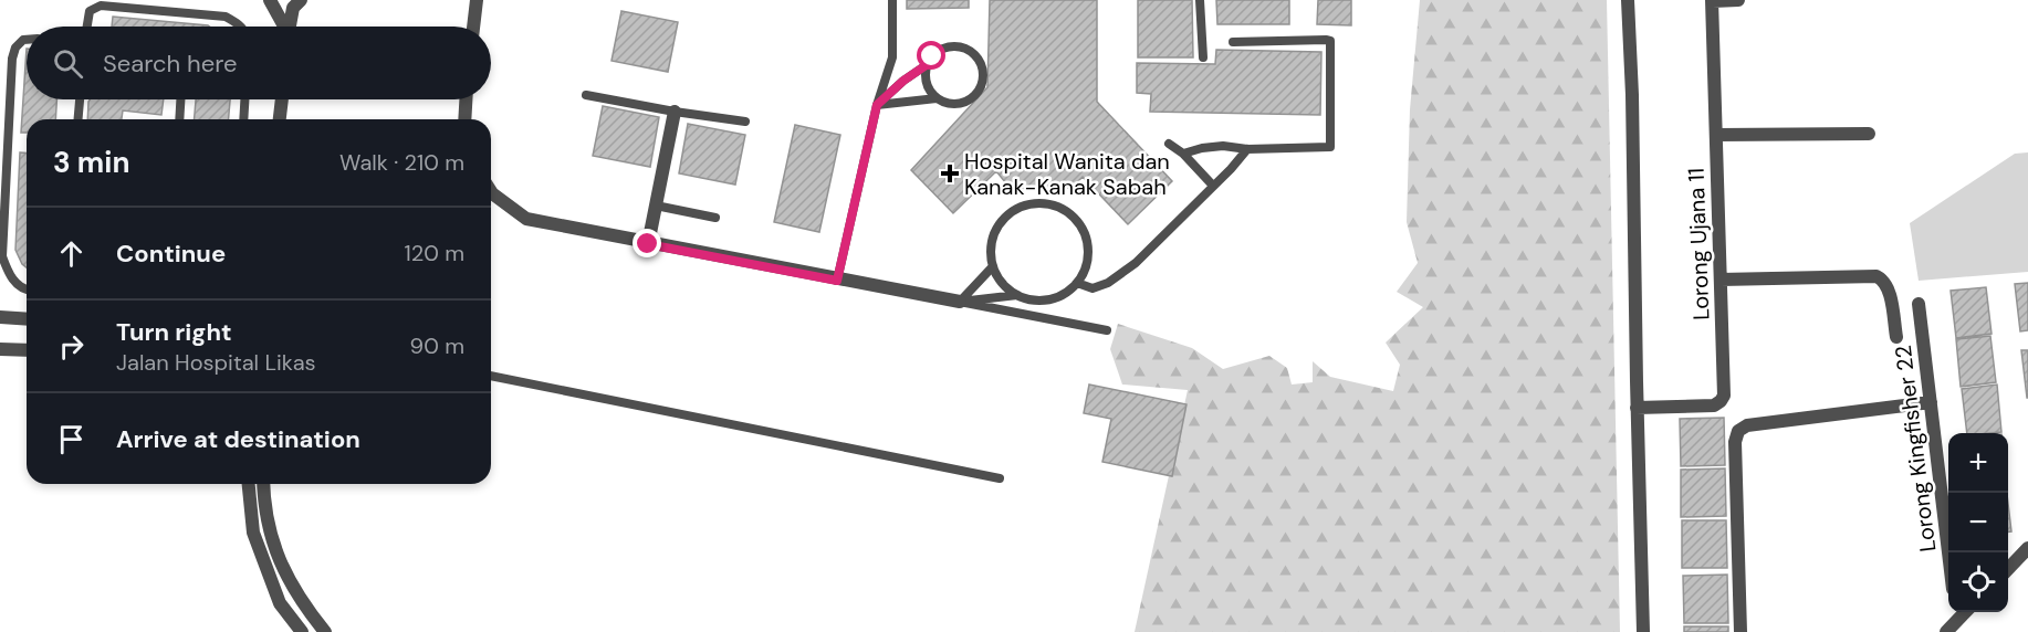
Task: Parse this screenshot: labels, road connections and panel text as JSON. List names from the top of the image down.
{
  "streets": {
    "street": ["Lorong Ujana 11", "Lorong Kingfisher 22"]
  },
  "places": {
    "health": ["Hospital Wanita dan Kanak-Kanak Sabah"]
  },
  "page": {
    "search": "Search here",
    "heading": ["3 min", "Walk · 210 m"],
    "list": [
      ["Continue", "120 m"],
      ["Turn right", "Jalan Hospital Likas", "90 m"],
      "Arrive at destination"
    ],
    "map_buttons": ["+", "−"]
  }
}
